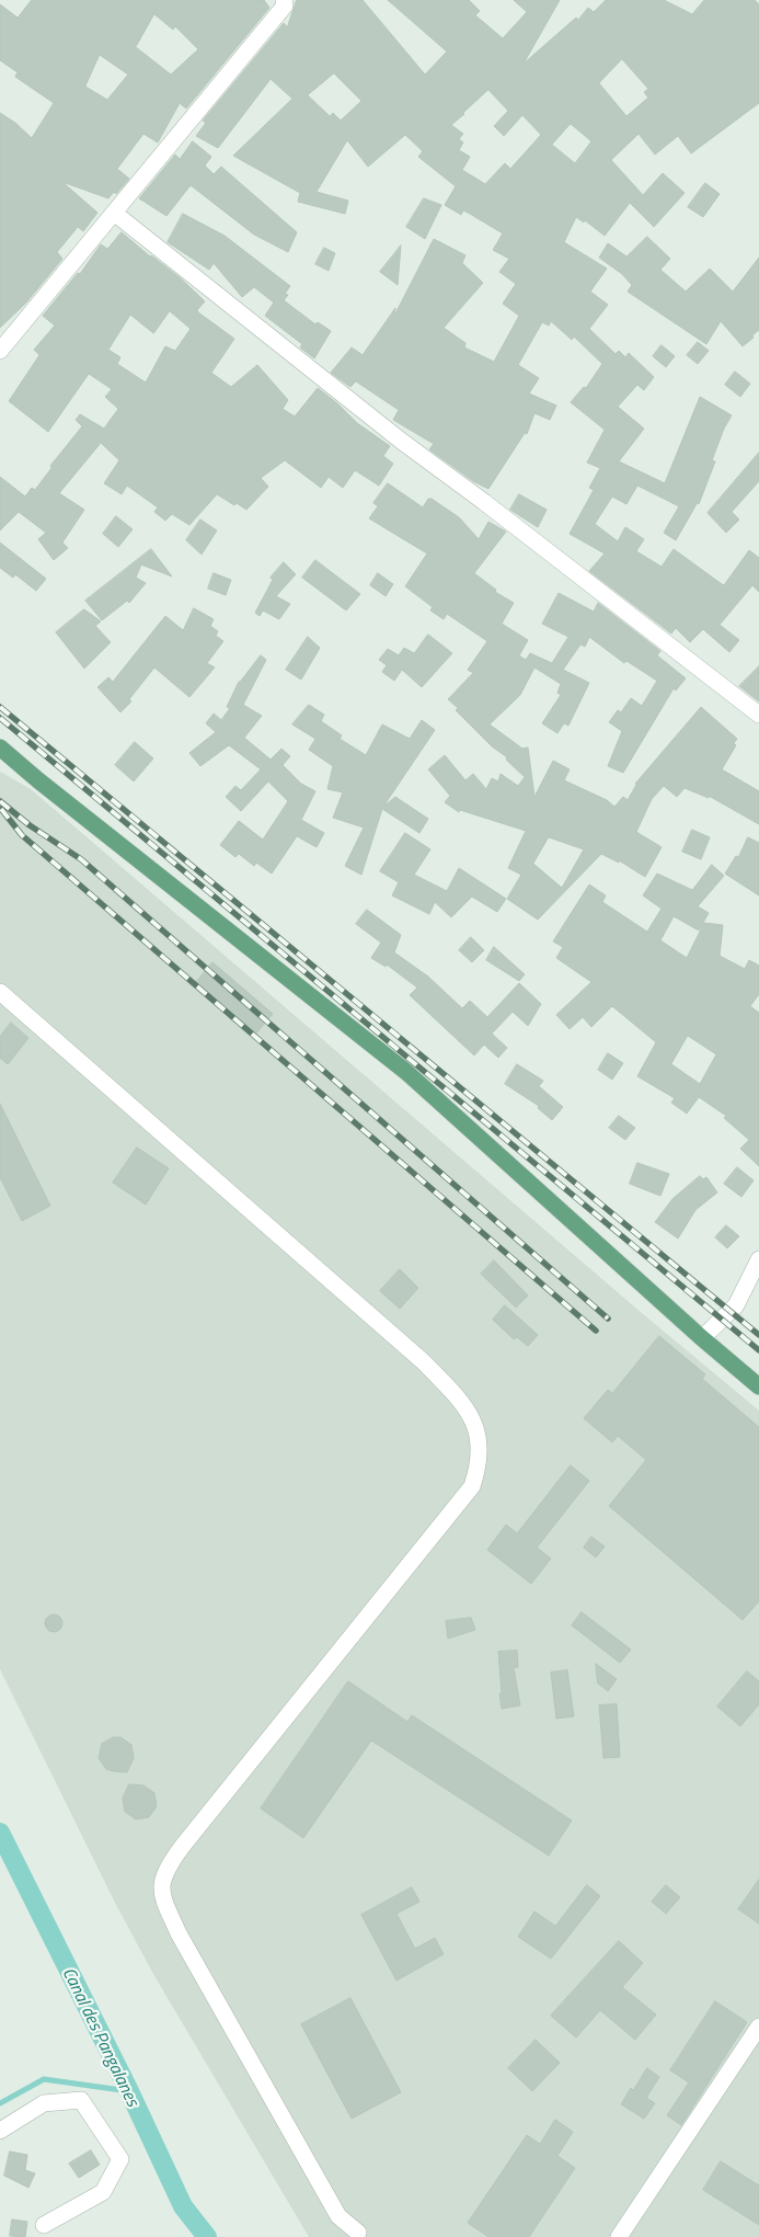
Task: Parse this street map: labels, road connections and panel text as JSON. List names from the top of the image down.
{
  "water": ["Canal des Pangalanes"]
}
